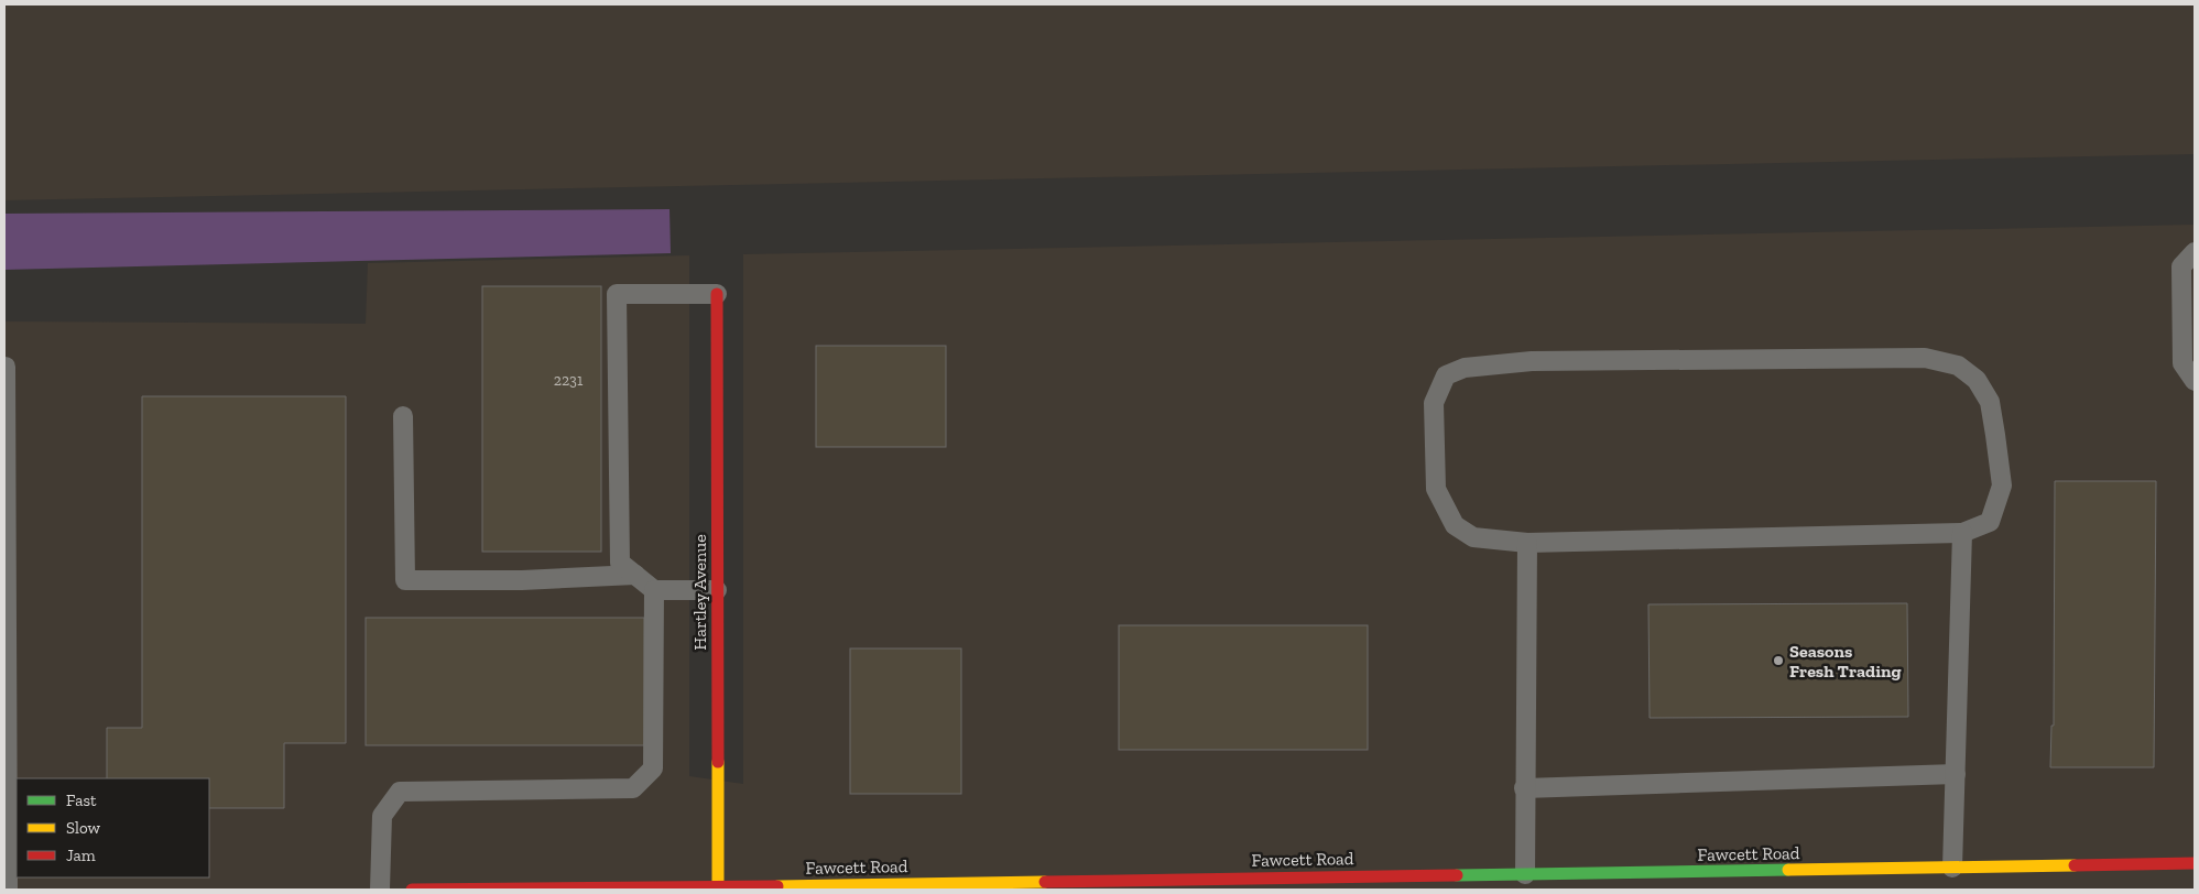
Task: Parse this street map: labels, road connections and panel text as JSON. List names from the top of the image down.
{
  "streets": {
    "street": ["Hartley Avenue", "Fawcett Road"]
  },
  "crossings": [
    ["Hartley Avenue", "Fawcett Road"]
  ],
  "places": ["Seasons Fresh Trading"],
  "house_numbers": ["2231"],
  "legend": ["Fast", "Slow", "Jam"]
}
